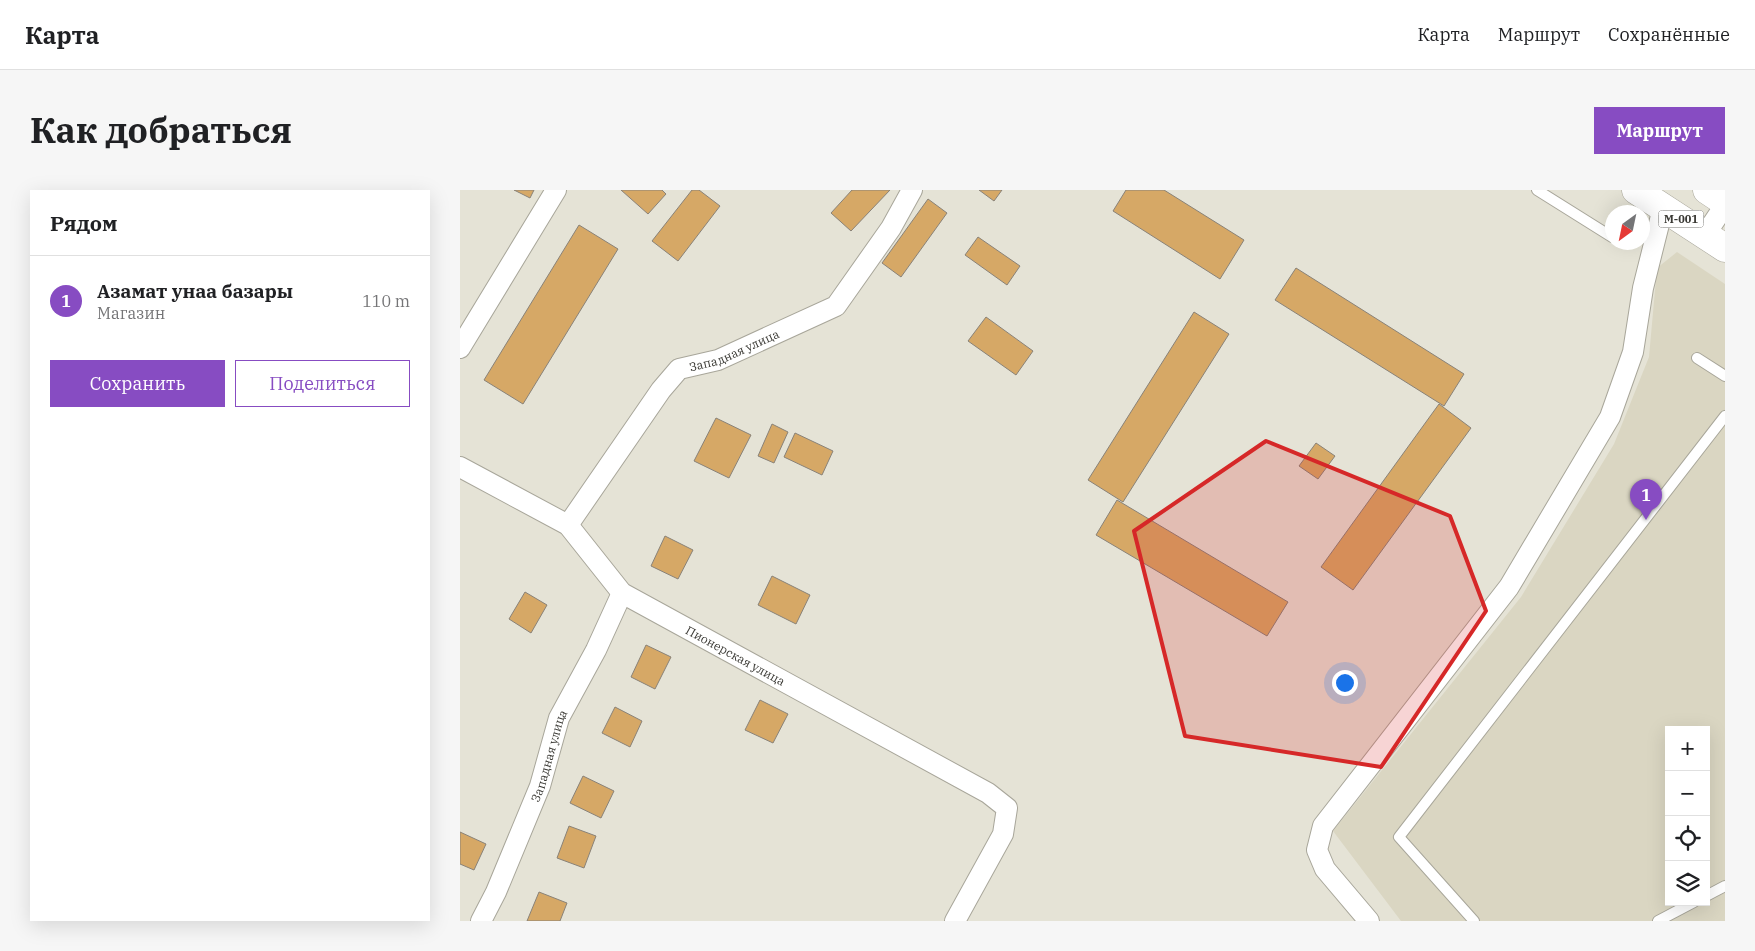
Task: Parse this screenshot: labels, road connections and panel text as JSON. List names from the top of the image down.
{
  "streets": {
    "main road": ["M-001"],
    "street": ["Западная улица", "Пионерская улица"]
  },
  "crossings": [
    ["Западная улица", "Пионерская улица"]
  ],
  "north": "bottom left",
  "page": {
    "header": "Карта",
    "nav": ["Карта", "Маршрут", "Сохранённые"],
    "title": "Как добраться",
    "buttons": [
      "Маршрут",
      ["Сохранить", "Поделиться"]
    ],
    "heading": "Рядом",
    "list": [
      {
        "mark": "1",
        "name": "Азамат унаа базары",
        "note": "Магазин",
        "value": "110 m"
      }
    ],
    "pins": "1",
    "map_buttons": ["+", "−"]
  }
}
